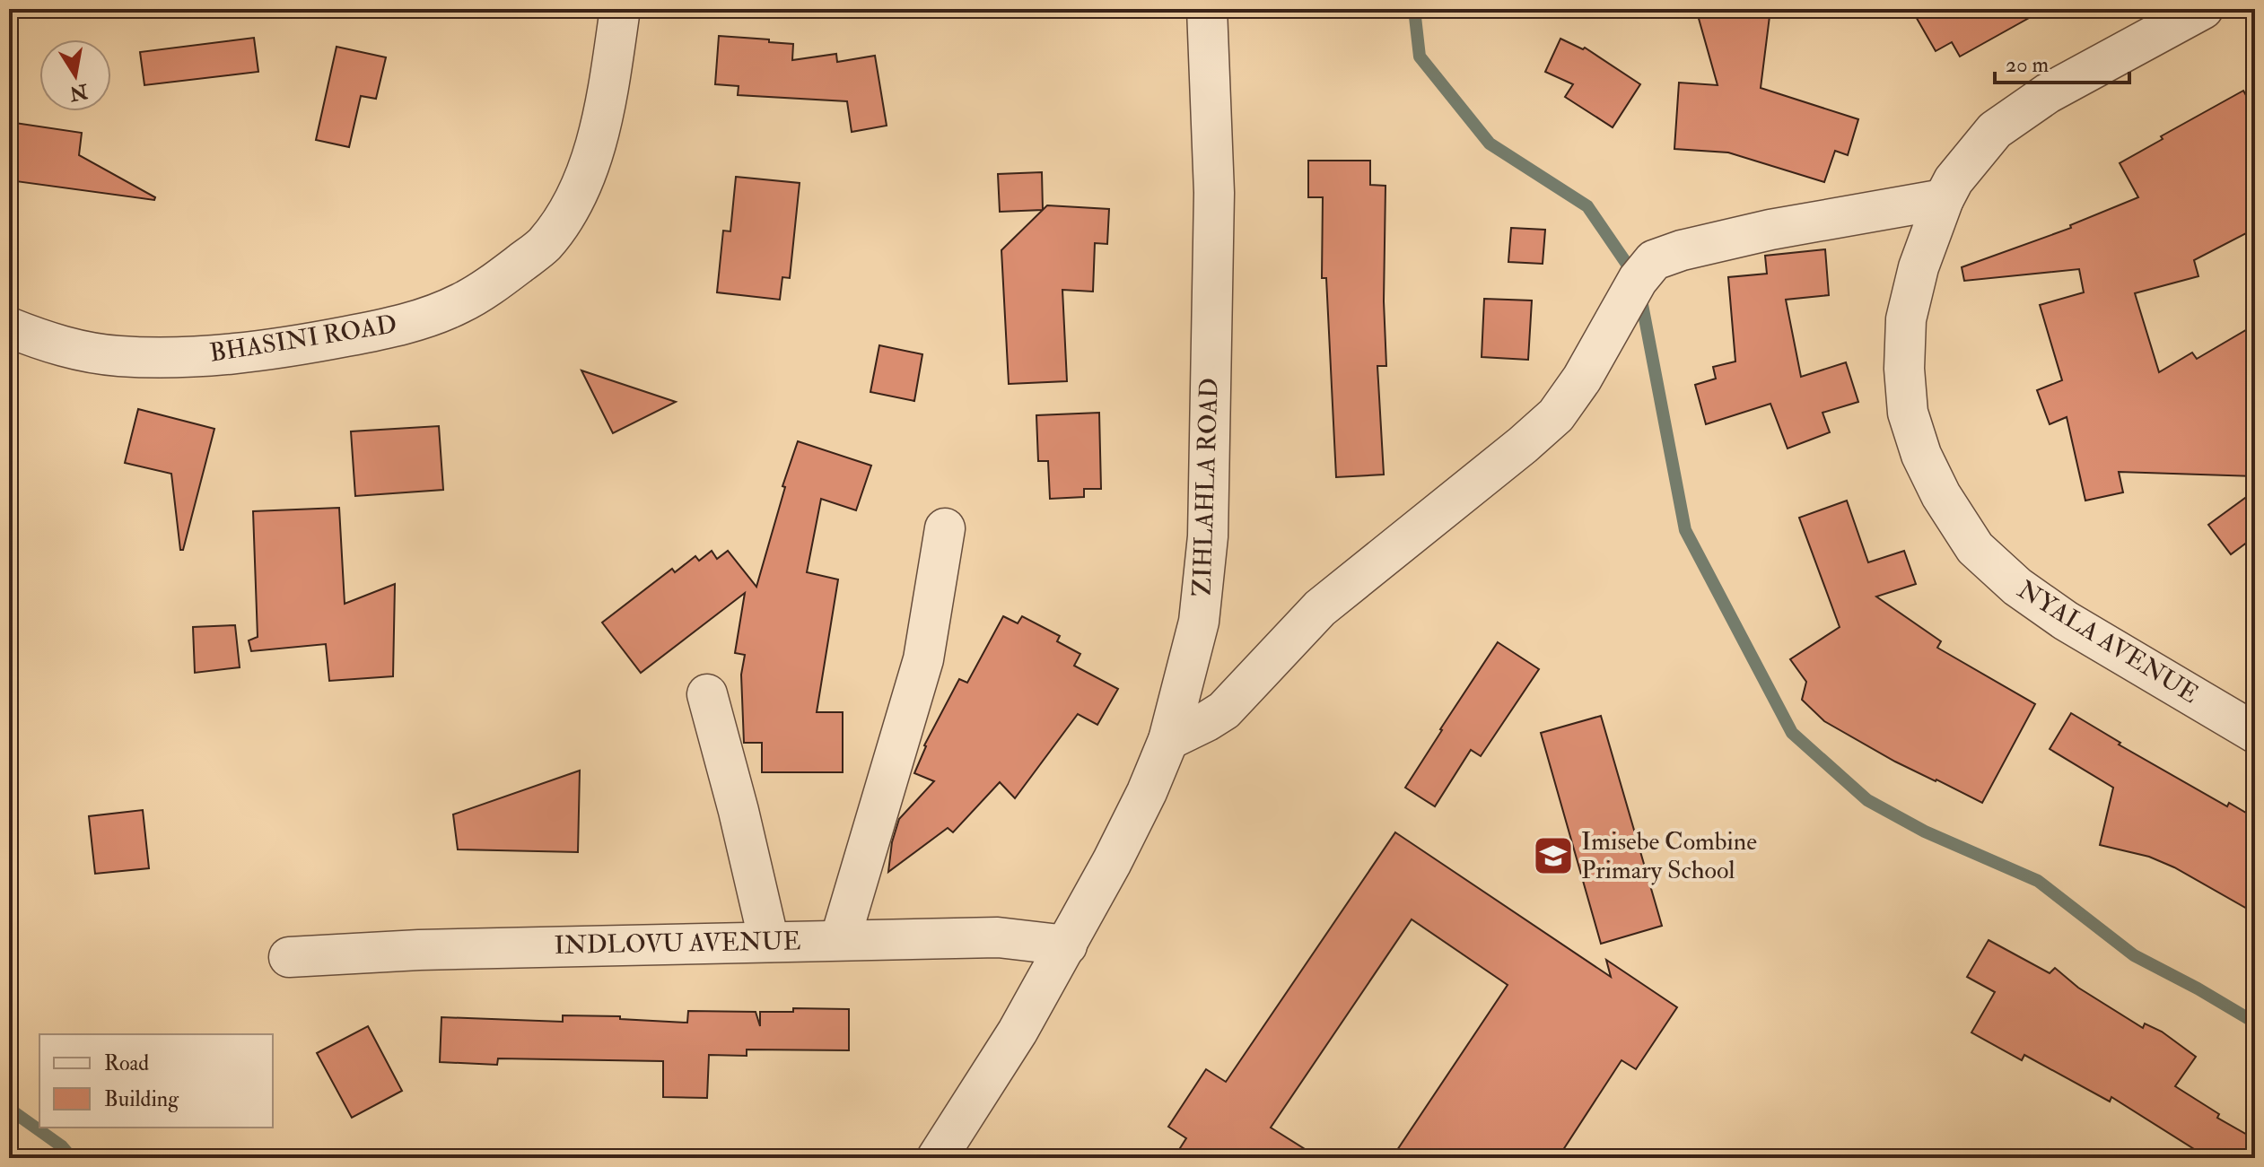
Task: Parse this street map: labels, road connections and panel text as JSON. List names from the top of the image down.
{
  "streets": {
    "street": [
      "BHASINI ROAD",
      "ZIHLAHLA ROAD",
      "NYALA AVENUE",
      "INDLOVU AVENUE"
    ]
  },
  "crossings": [
    ["ZIHLAHLA ROAD", "INDLOVU AVENUE"]
  ],
  "places": {
    "school or university": ["Imisebe Combine Primary School"]
  },
  "legend": ["Road", "Building"],
  "scale_bar": "20 m",
  "north": "bottom"
}
